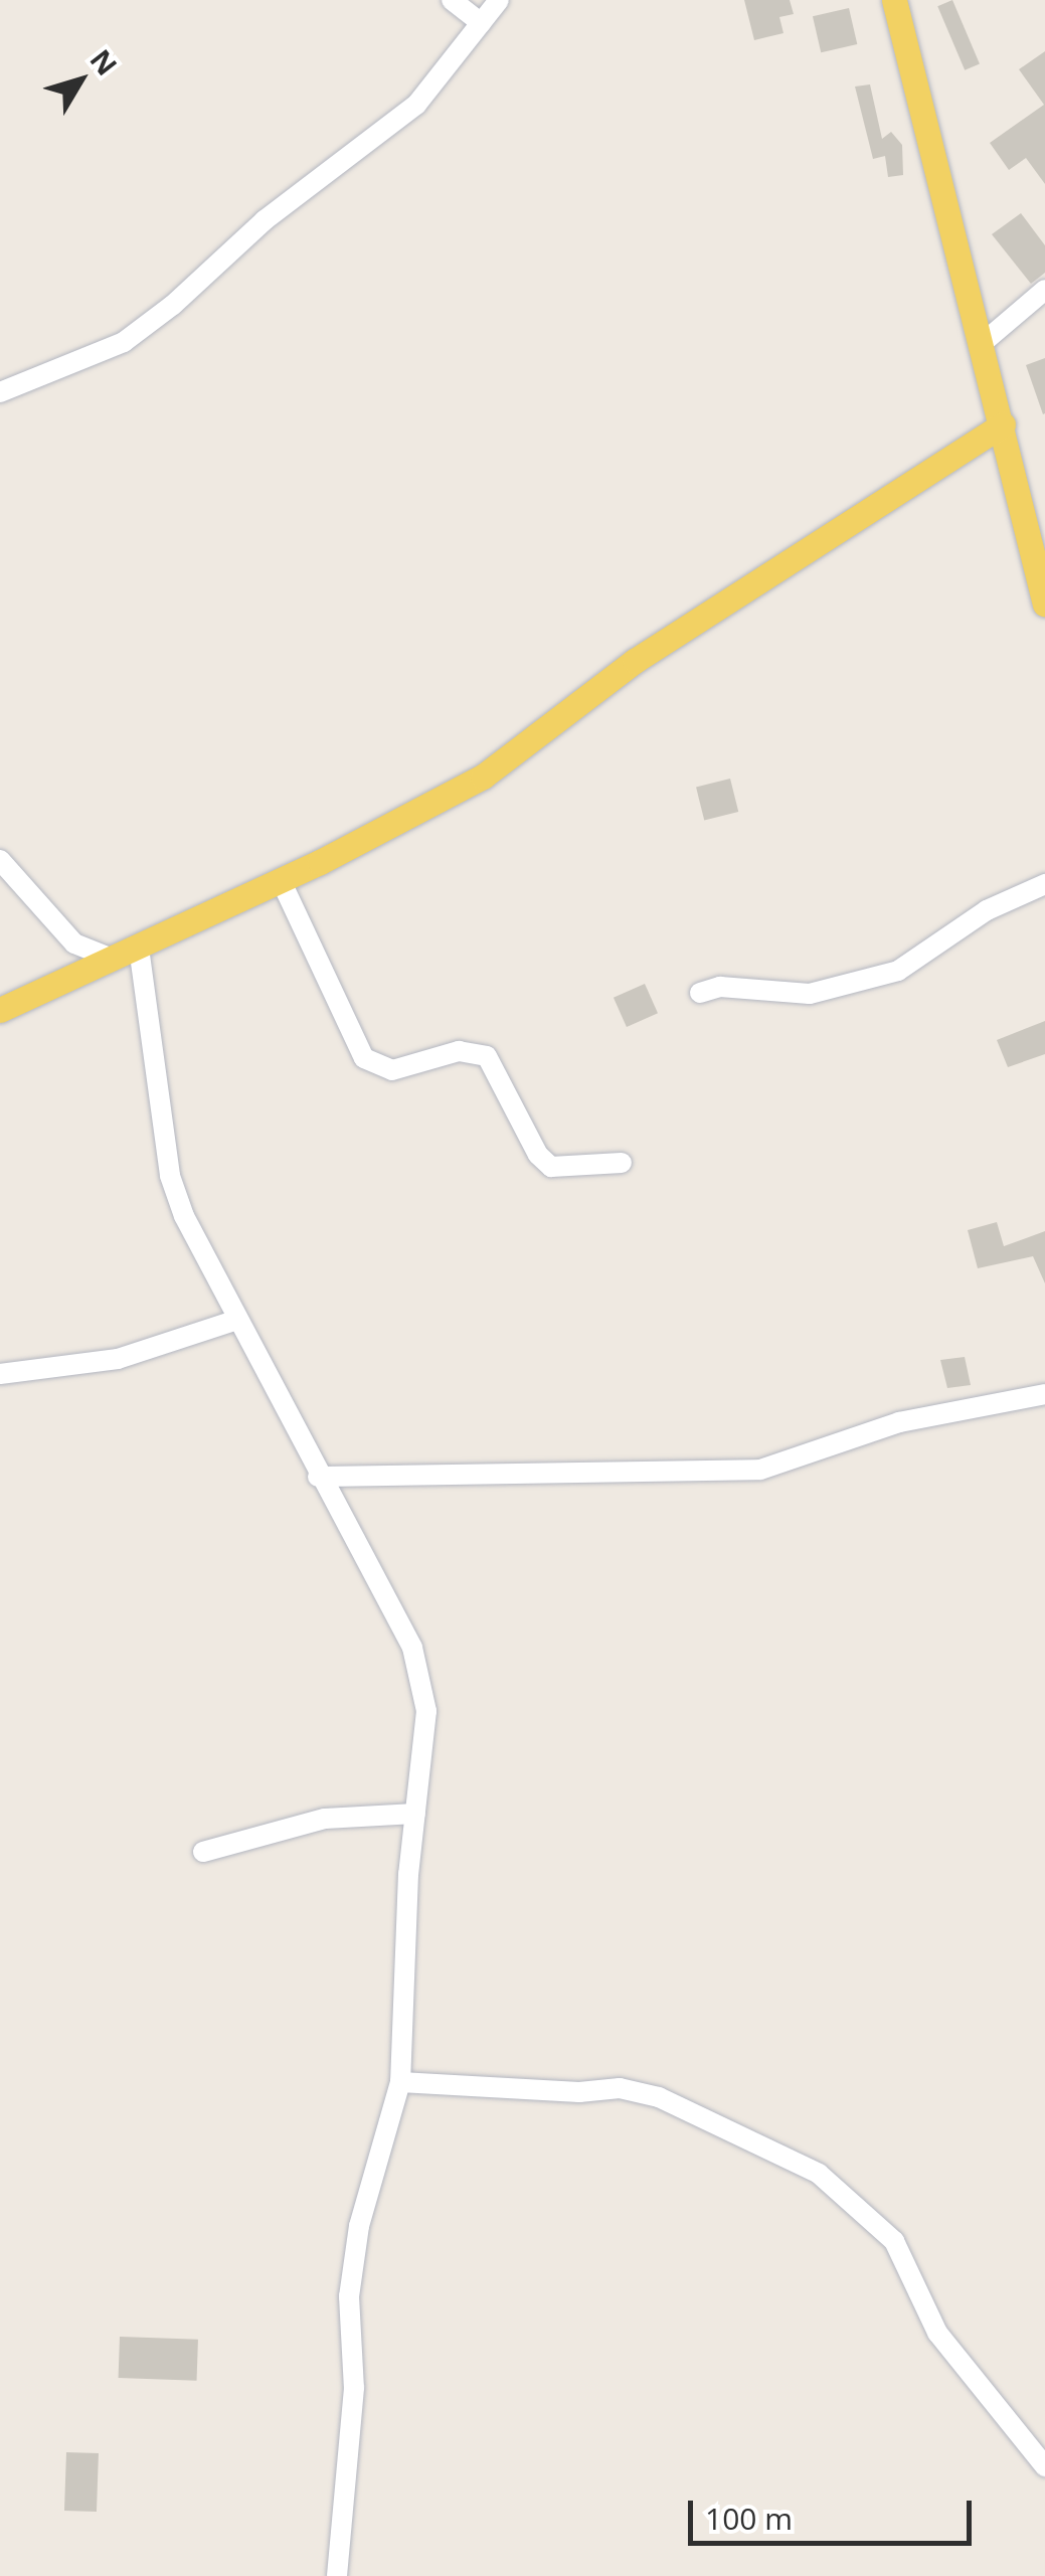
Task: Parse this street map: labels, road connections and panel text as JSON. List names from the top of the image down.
{
  "scale_bar": "100 m",
  "north": "top right"
}
